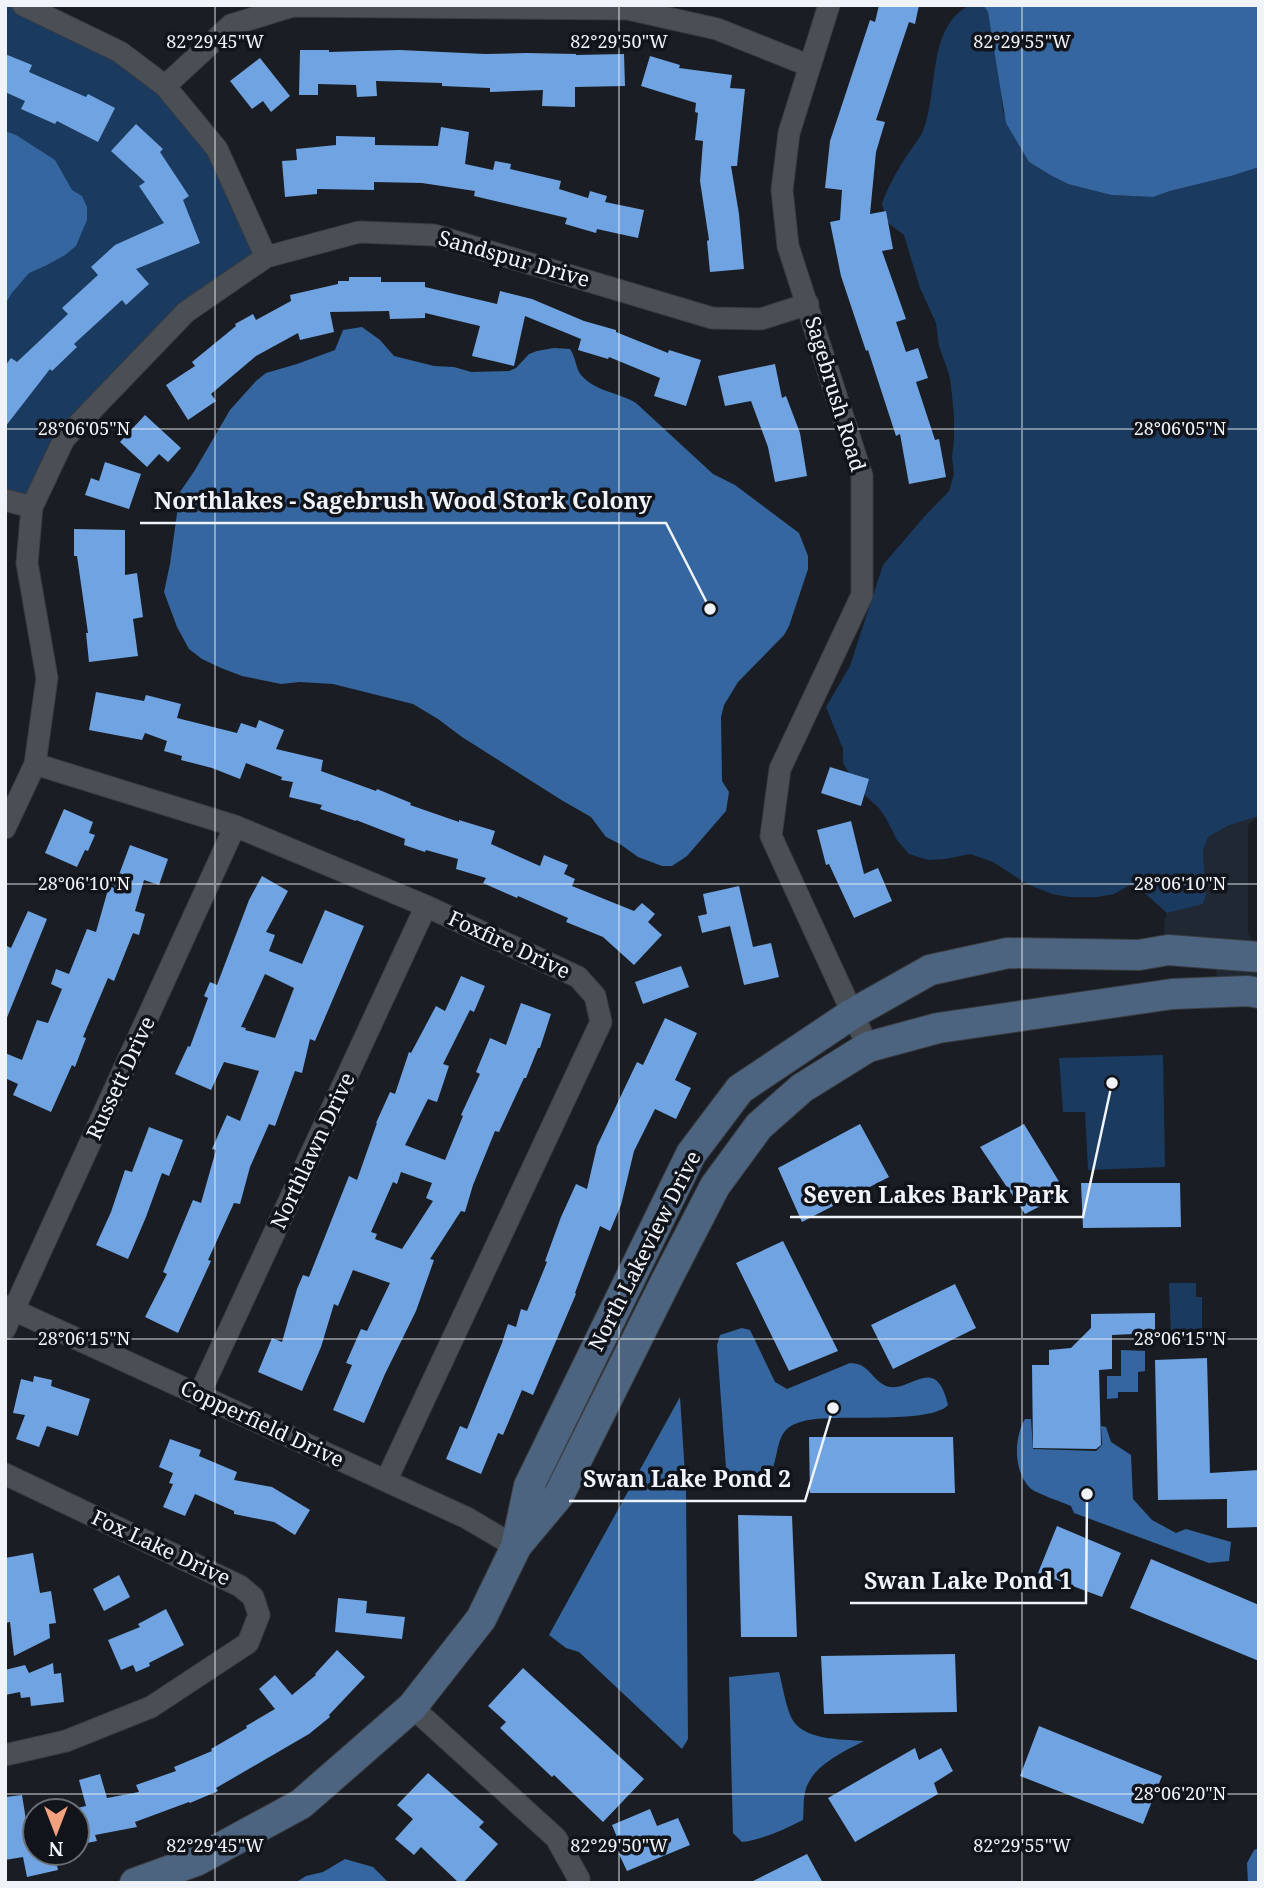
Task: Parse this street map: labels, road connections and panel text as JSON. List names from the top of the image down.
{
  "streets": {
    "street": [
      "Sandspur Drive",
      "Sagebrush Road",
      "Foxfire Drive",
      "Russett Drive",
      "Northlawn Drive",
      "North Lakeview Drive",
      "Copperfield Drive",
      "Fox Lake Drive"
    ]
  },
  "crossings": [
    ["Sandspur Drive", "Sagebrush Road"],
    ["Sandspur Drive", "Foxfire Drive"],
    ["Sagebrush Road", "North Lakeview Drive"],
    ["Foxfire Drive", "Russett Drive"],
    ["Foxfire Drive", "Northlawn Drive"],
    ["Foxfire Drive", "Copperfield Drive"],
    ["Russett Drive", "Copperfield Drive"],
    ["Northlawn Drive", "Copperfield Drive"],
    ["North Lakeview Drive", "Copperfield Drive"]
  ],
  "places": [
    "Northlakes - Sagebrush Wood Stork Colony",
    "Seven Lakes Bark Park",
    "Swan Lake Pond 2",
    "Swan Lake Pond 1"
  ],
  "north": "bottom",
  "coordinates": [
    "82°29'45\"W",
    "82°29'50\"W",
    "82°29'55\"W",
    "28°06'05\"N",
    "28°06'10\"N",
    "28°06'15\"N",
    "28°06'20\"N"
  ]
}
